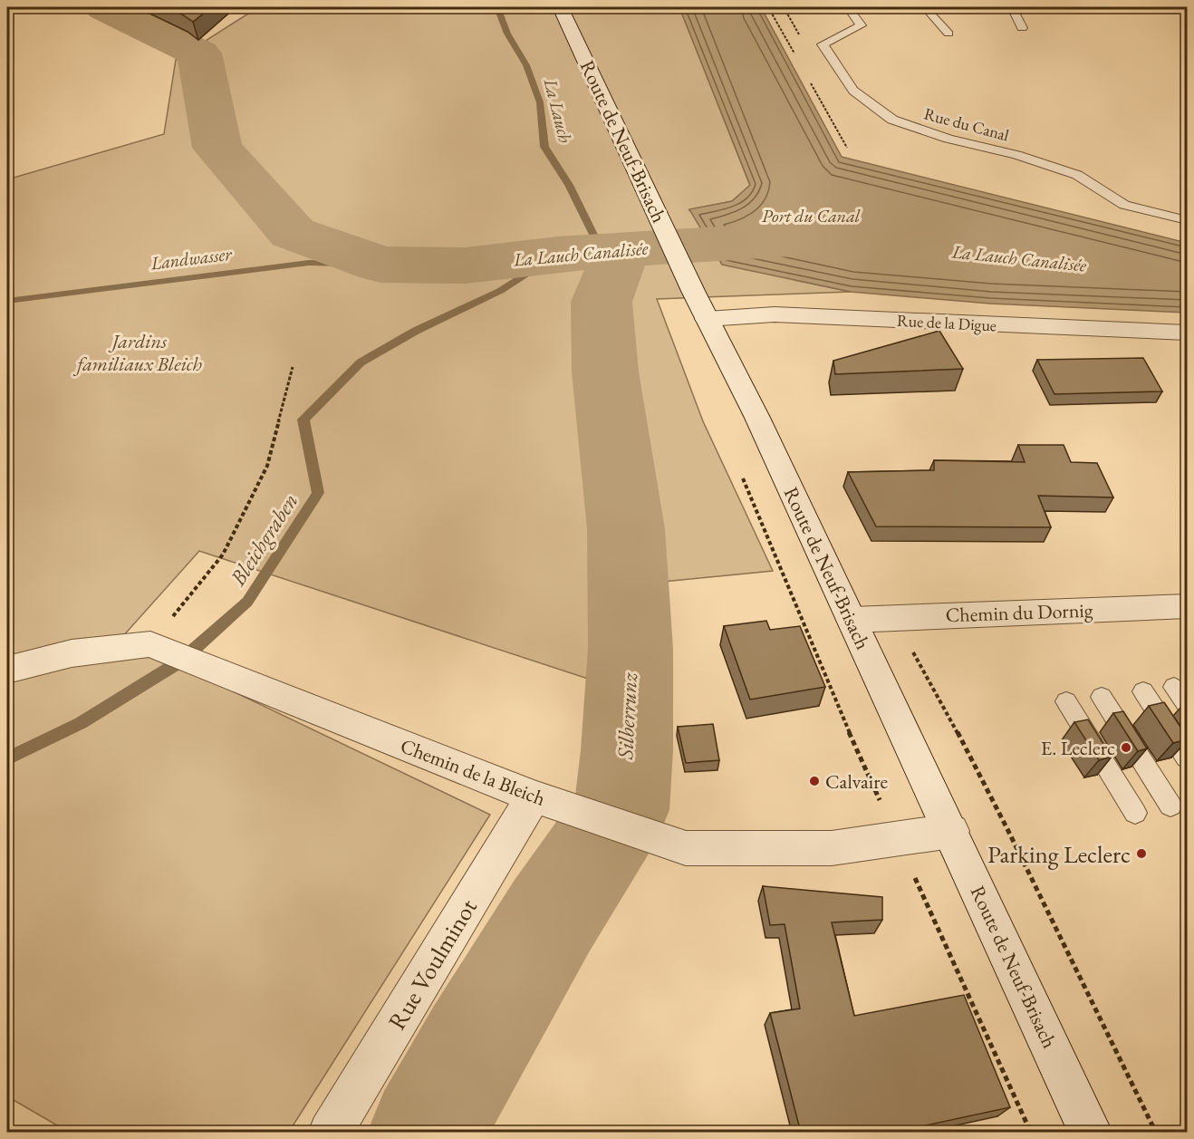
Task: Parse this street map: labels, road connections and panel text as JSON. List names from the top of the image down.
{
  "streets": {
    "street": [
      "Route de Neuf-Brisach",
      "Rue de la Digue",
      "Chemin du Dornig",
      "Chemin de la Bleich",
      "Rue Voulminot"
    ],
    "lane": ["Rue du Canal"]
  },
  "crossings": [
    ["Route de Neuf-Brisach", "Rue de la Digue"],
    ["Route de Neuf-Brisach", "Chemin du Dornig"],
    ["Route de Neuf-Brisach", "Chemin de la Bleich"],
    ["Chemin de la Bleich", "Rue Voulminot"]
  ],
  "water": [
    "La Lauch",
    "Port du Canal",
    "La Lauch Canalisée",
    "Landwasser",
    "Bleichgraben",
    "Silberrunz"
  ],
  "parks": ["Jardins familiaux Bleich"],
  "places": ["E. Leclerc", "Calvaire", "Parking Leclerc"]
}
